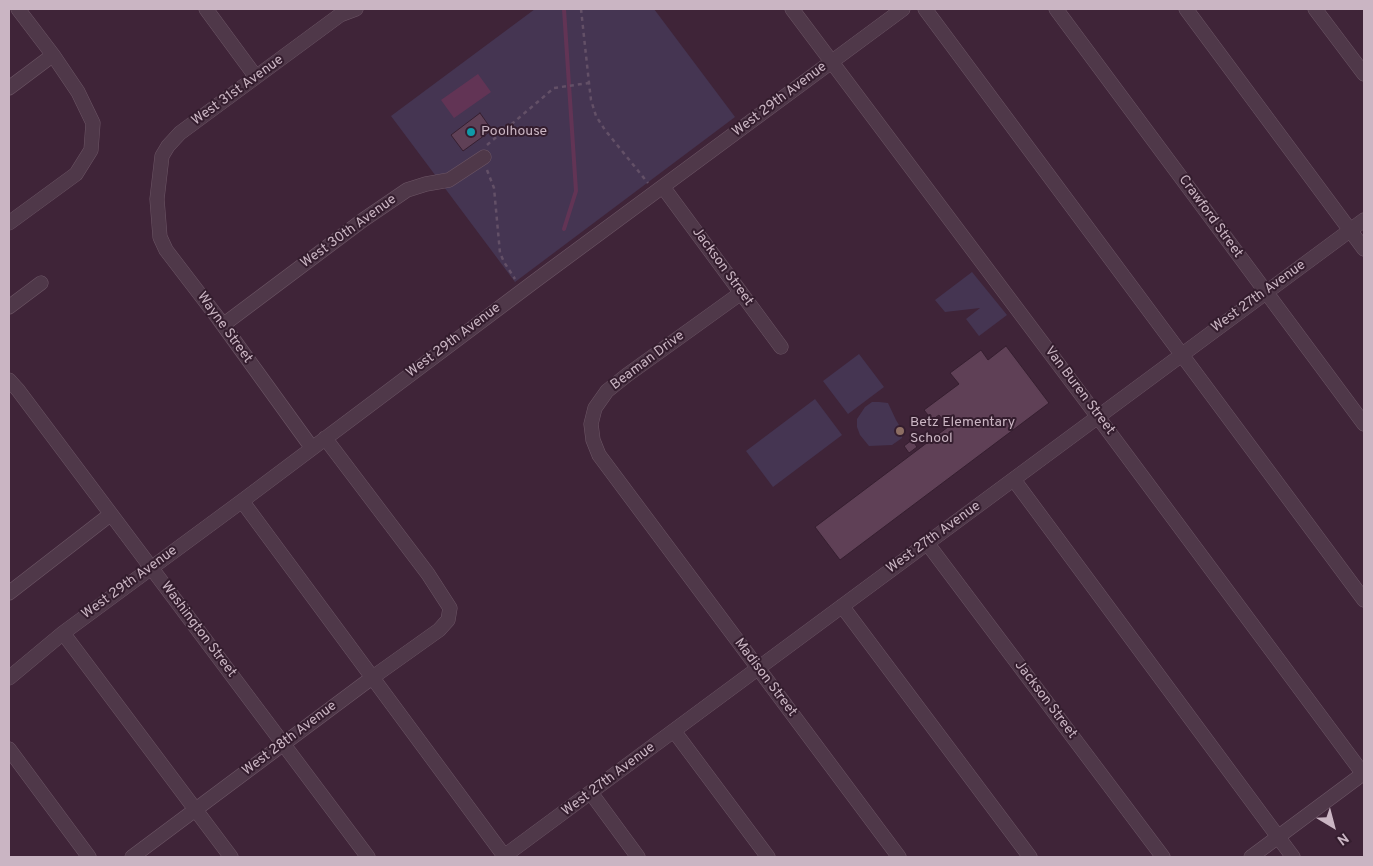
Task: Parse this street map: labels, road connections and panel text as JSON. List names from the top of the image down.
{
  "streets": {
    "street": [
      "West 31st Avenue",
      "West 29th Avenue",
      "Crawford Street",
      "West 30th Avenue",
      "Jackson Street",
      "West 27th Avenue",
      "Wayne Street",
      "Beaman Drive",
      "Van Buren Street",
      "Washington Street",
      "Madison Street",
      "West 28th Avenue"
    ]
  },
  "crossings": [
    ["West 31st Avenue", "Wayne Street"],
    ["West 29th Avenue", "Jackson Street"],
    ["West 29th Avenue", "Wayne Street"],
    ["West 29th Avenue", "Van Buren Street"],
    ["West 29th Avenue", "Washington Street"],
    ["West 29th Avenue", "West 28th Avenue"],
    ["Crawford Street", "West 27th Avenue"],
    ["West 30th Avenue", "Wayne Street"],
    ["Jackson Street", "West 27th Avenue"],
    ["Jackson Street", "Beaman Drive"],
    ["West 27th Avenue", "Van Buren Street"],
    ["West 27th Avenue", "Madison Street"],
    ["Beaman Drive", "Madison Street"],
    ["Washington Street", "West 28th Avenue"]
  ],
  "places": ["Poolhouse", "Betz Elementary School"],
  "north": "bottom right"
}
